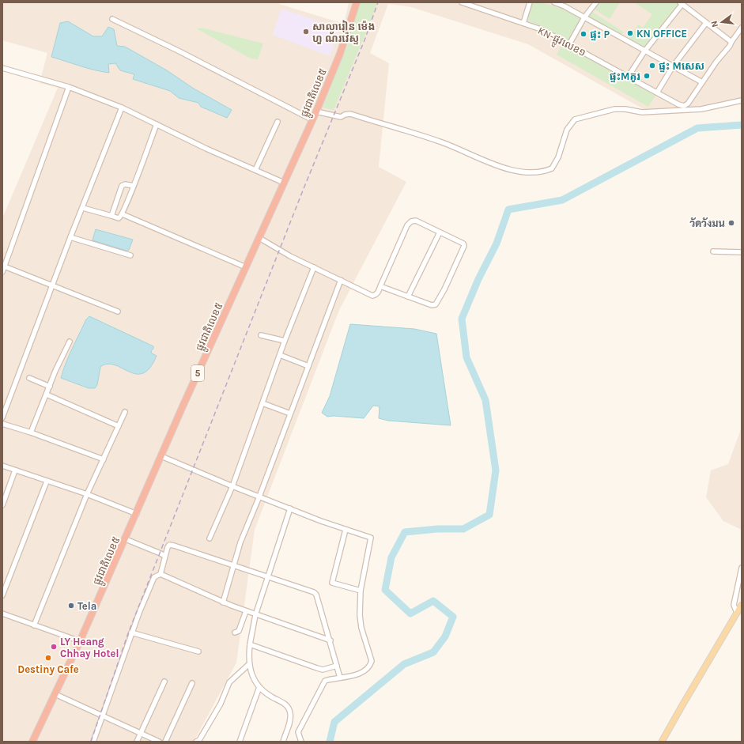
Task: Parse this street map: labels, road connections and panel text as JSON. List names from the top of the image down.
{
  "streets": {
    "highway": ["ផ្លូវជាតិលេខ៥", "5"],
    "street": ["KN-ផ្លូវលេខ១"]
  },
  "places": [
    "សាលារៀន ម៉េង ហួ ណ័រវ៉េស្ទ",
    "KN OFFICE",
    "ផ្ទះ P",
    "ផ្ទះ Mសេស",
    "ផ្ទះMគូរ",
    "วัดวังมน",
    "Tela",
    "LY Heang Chhay Hotel",
    "Destiny Cafe"
  ],
  "north": "left"
}
